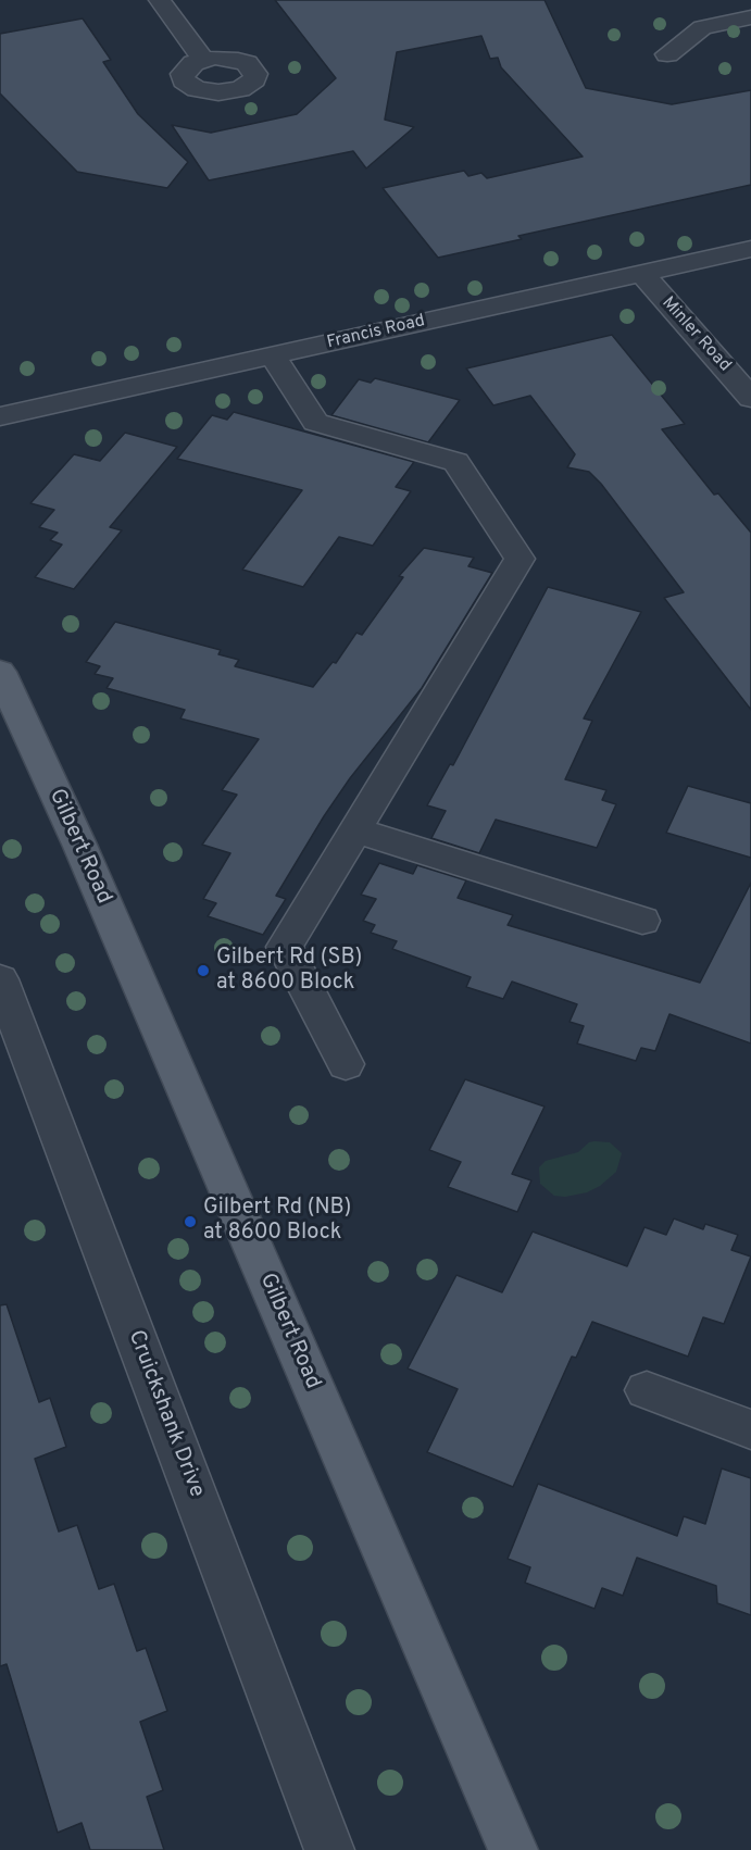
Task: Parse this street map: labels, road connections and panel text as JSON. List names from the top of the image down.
{
  "streets": {
    "main road": ["Gilbert Road"],
    "street": ["Francis Road", "Minler Road", "Cruickshank Drive"]
  },
  "crossings": [
    ["Francis Road", "Minler Road"]
  ],
  "places": ["Gilbert Rd (SB) at 8600 Block", "Gilbert Rd (NB) at 8600 Block"]
}
